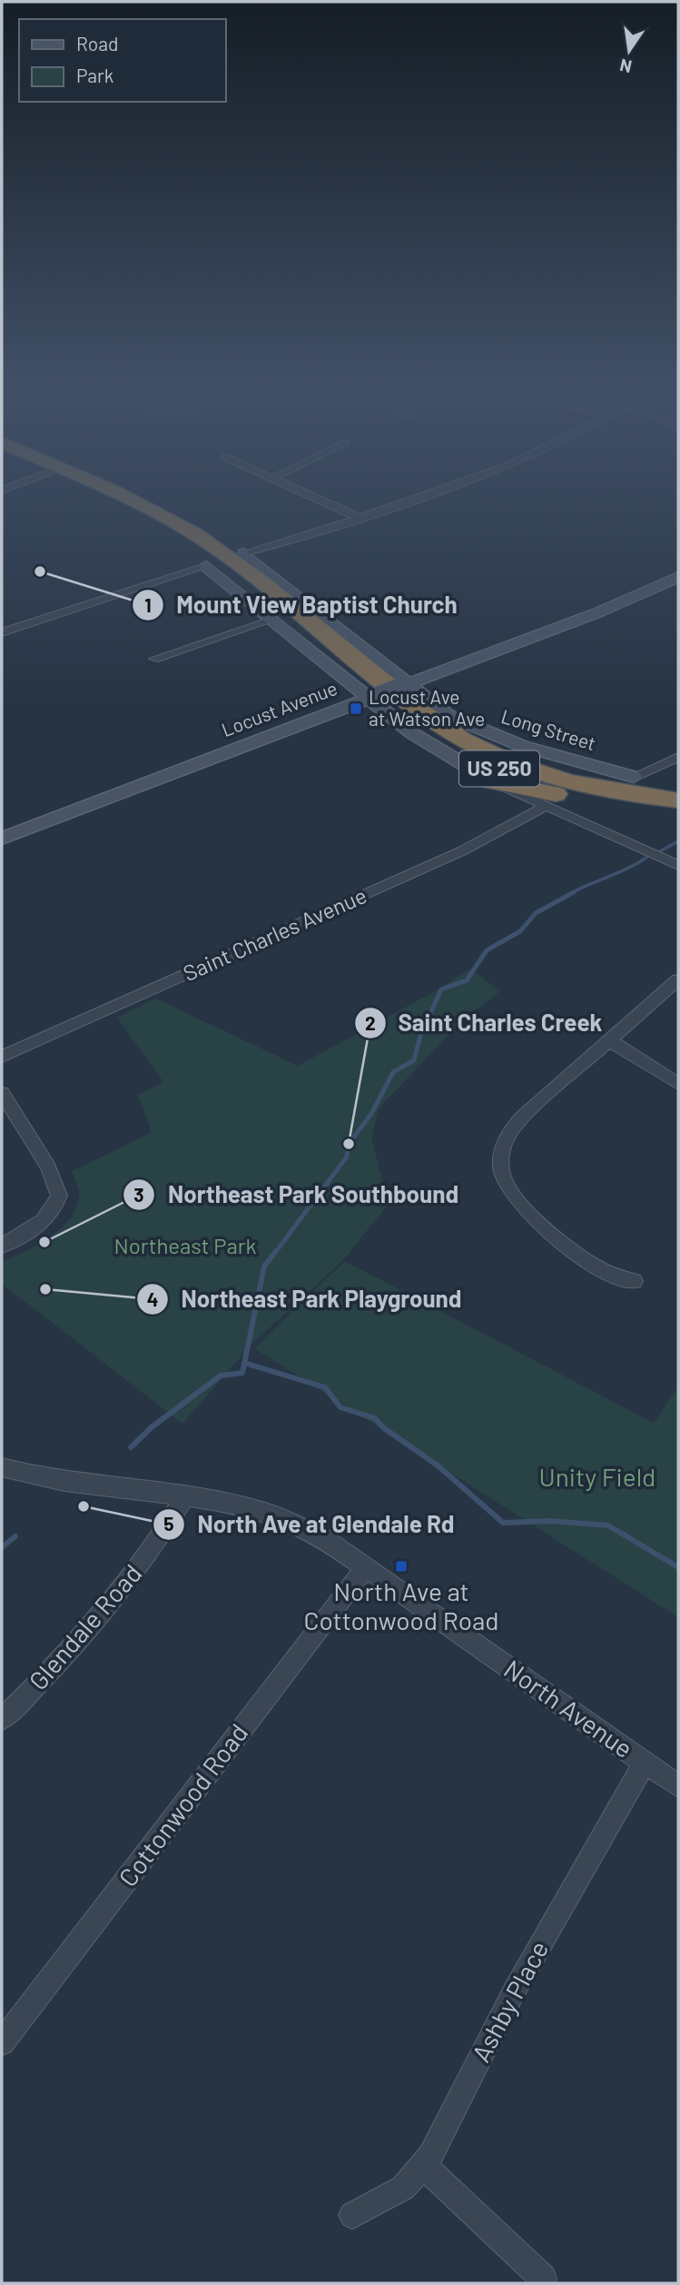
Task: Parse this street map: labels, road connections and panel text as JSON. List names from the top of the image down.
{
  "streets": {
    "highway": ["US 250"],
    "street": [
      "Locust Avenue",
      "Long Street",
      "Saint Charles Avenue",
      "Glendale Road",
      "North Avenue",
      "Cottonwood Road",
      "Ashby Place"
    ]
  },
  "crossings": [
    ["Locust Avenue", "Long Street"],
    ["Glendale Road", "North Avenue"],
    ["North Avenue", "Cottonwood Road"],
    ["North Avenue", "Ashby Place"]
  ],
  "parks": ["Northeast Park", "Unity Field"],
  "places": {
    "other": [
      "Mount View Baptist Church",
      "Saint Charles Creek",
      "Northeast Park Southbound",
      "Northeast Park Playground",
      "North Ave at Glendale Rd"
    ],
    "transit": ["Locust Ave at Watson Ave", "North Ave at Cottonwood Road"]
  },
  "legend": ["Road", "Park"],
  "north": "bottom"
}
